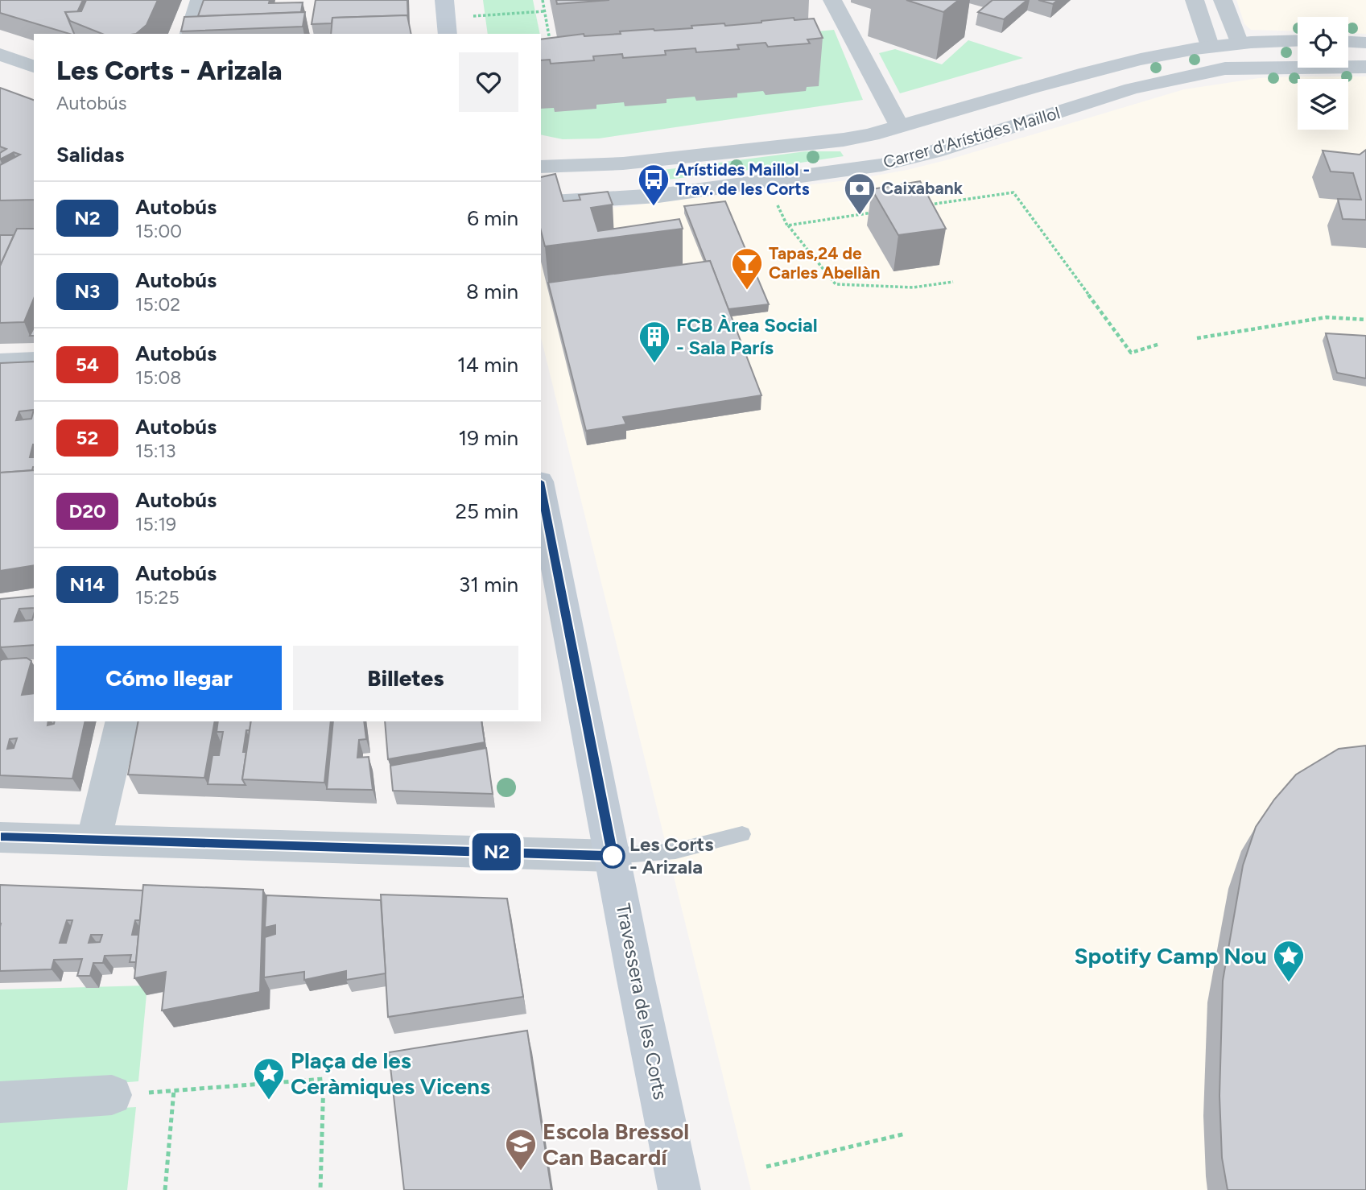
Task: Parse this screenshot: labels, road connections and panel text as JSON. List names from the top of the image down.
{
  "streets": {
    "main road": ["Travessera de les Corts"],
    "street": ["Carrer d'Arístides Maillol"]
  },
  "places": {
    "bus stop": ["Arístides Maillol - Trav. de les Corts"],
    "bank": ["Caixabank"],
    "bar": ["Tapas,24 de Carles Abellàn"],
    "building": ["FCB Àrea Social - Sala París"],
    "other": ["Les Corts - Arizala"],
    "place": ["Spotify Camp Nou", "Plaça de les Ceràmiques Vicens"],
    "school or university": ["Escola Bressol Can Bacardí"]
  },
  "lines": ["bus line N2"],
  "page": {
    "on_map": "N2",
    "heading": [
      ["Les Corts - Arizala", "Autobús"],
      "Salidas"
    ],
    "list": [
      {
        "mark": "N2",
        "name": "Autobús",
        "note": "15:00",
        "value": "6 min"
      },
      {
        "mark": "N3",
        "name": "Autobús",
        "note": "15:02",
        "value": "8 min"
      },
      {
        "mark": "54",
        "name": "Autobús",
        "note": "15:08",
        "value": "14 min"
      },
      {
        "mark": "52",
        "name": "Autobús",
        "note": "15:13",
        "value": "19 min"
      },
      {
        "mark": "D20",
        "name": "Autobús",
        "note": "15:19",
        "value": "25 min"
      },
      {
        "mark": "N14",
        "name": "Autobús",
        "note": "15:25",
        "value": "31 min"
      }
    ],
    "buttons": ["Cómo llegar", "Billetes"]
  }
}
